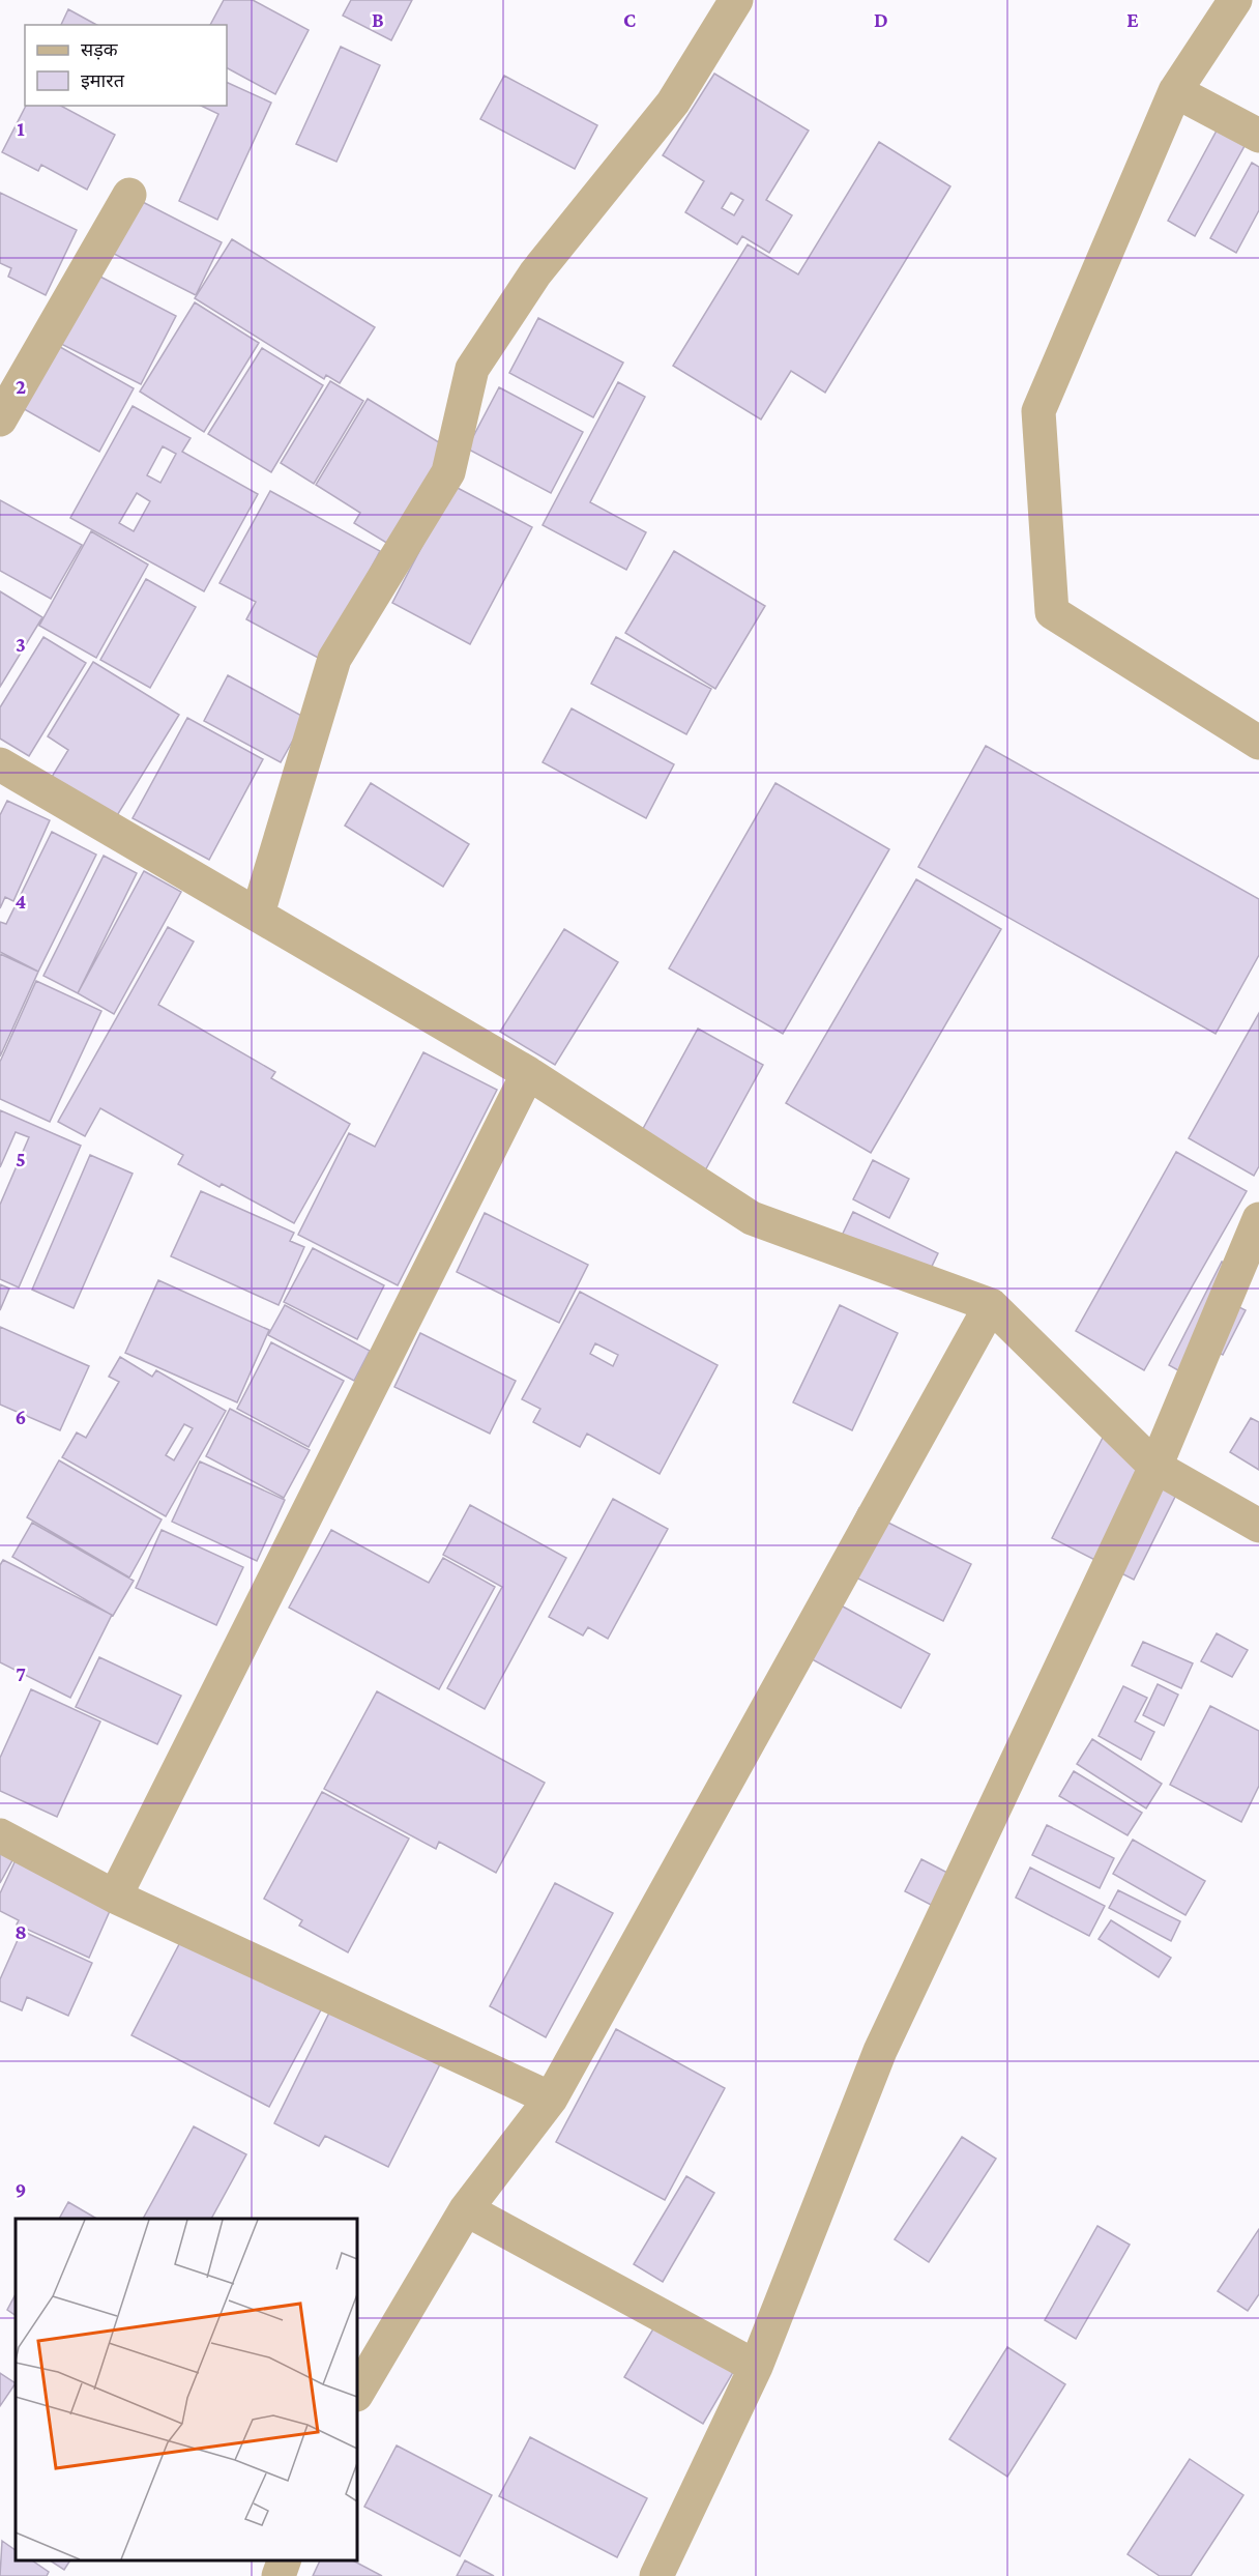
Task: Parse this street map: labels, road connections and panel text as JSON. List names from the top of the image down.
{
  "legend": ["सड़क", "इमारत"],
  "grid": {
    "columns": [
      "B",
      "C",
      "D",
      "E"
    ],
    "rows": [
      "1",
      "2",
      "3",
      "4",
      "5",
      "6",
      "7",
      "8",
      "9"
    ]
  }
}
